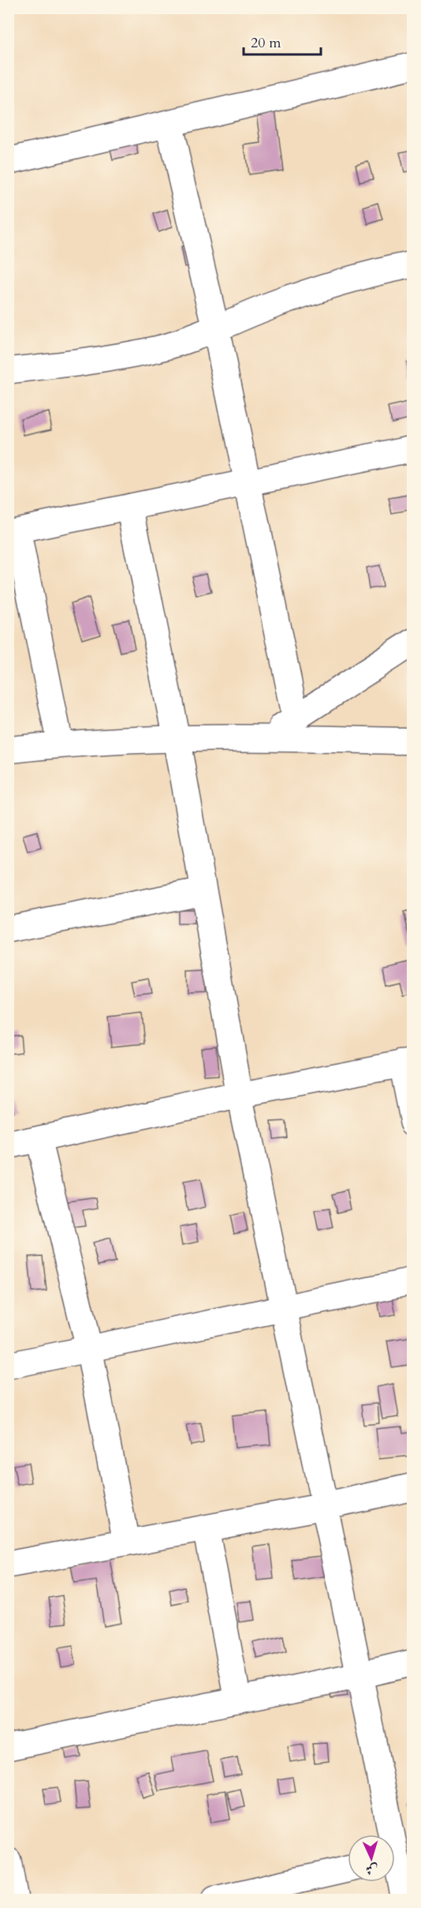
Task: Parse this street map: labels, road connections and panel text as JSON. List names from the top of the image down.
{
  "scale_bar": "20 m",
  "north": "bottom"
}
